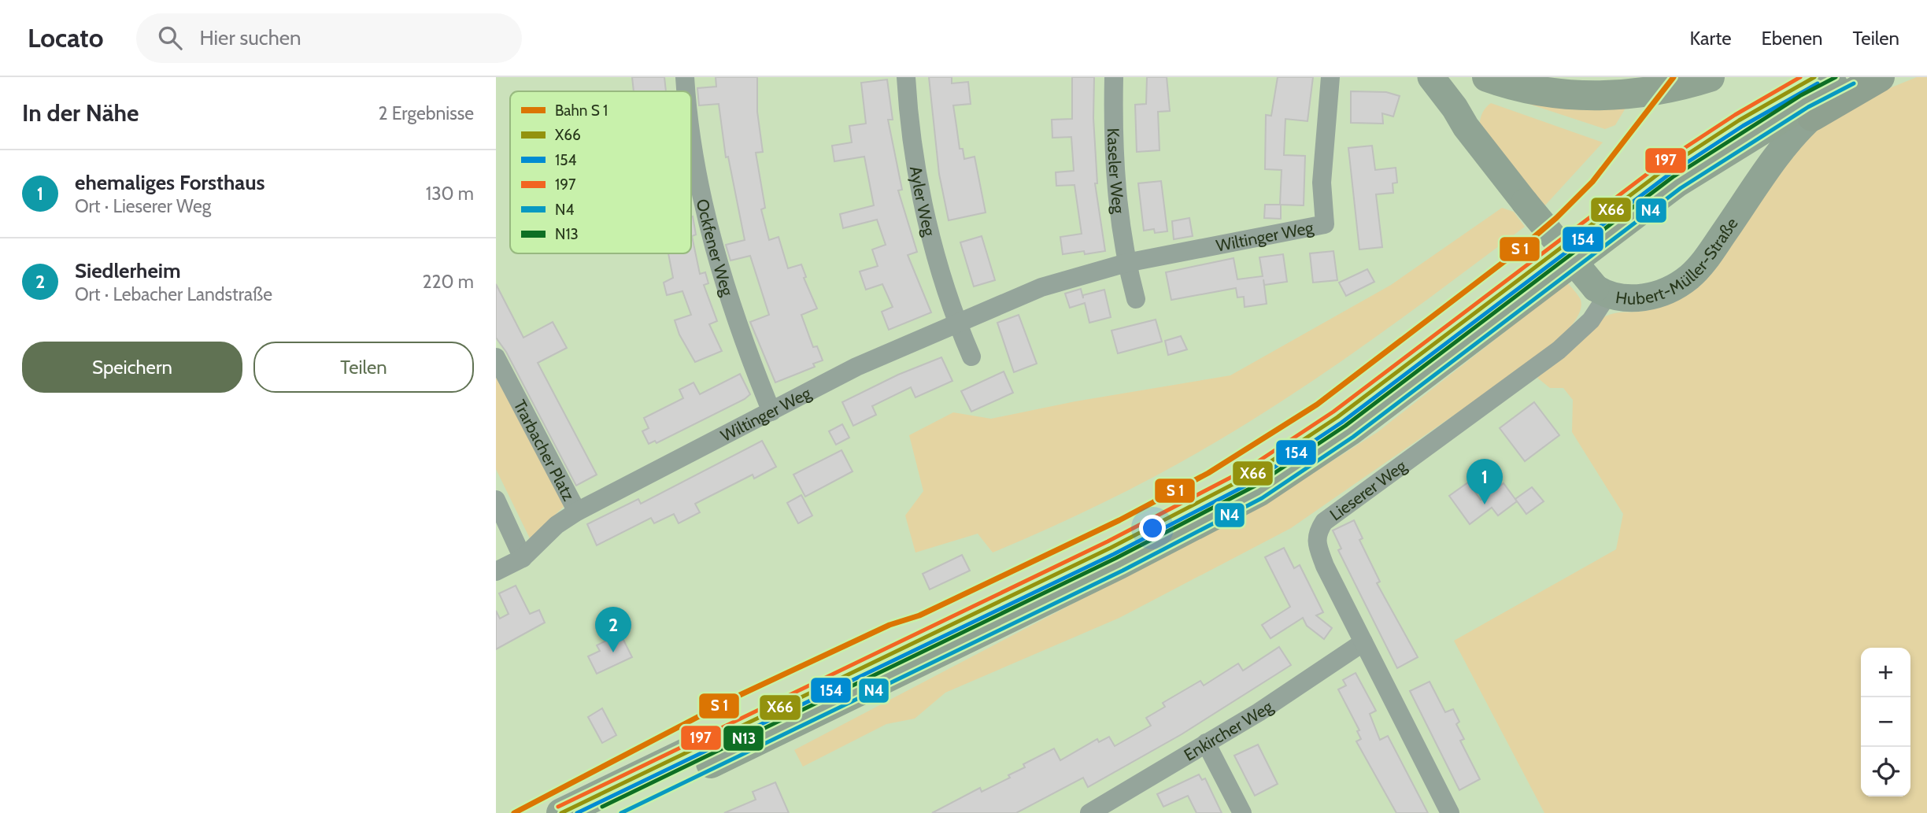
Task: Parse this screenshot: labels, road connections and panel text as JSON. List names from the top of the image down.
{
  "streets": {
    "main road": ["Hubert-Müller-Straße"],
    "street": [
      "Kaseler Weg",
      "Ayler Weg",
      "Wiltinger Weg",
      "Ockfener Weg",
      "Trarbacher Platz",
      "Lieserer Weg",
      "Enkircher Weg"
    ]
  },
  "crossings": [
    ["Kaseler Weg", "Wiltinger Weg"],
    ["Ayler Weg", "Wiltinger Weg"],
    ["Wiltinger Weg", "Ockfener Weg"],
    ["Wiltinger Weg", "Trarbacher Platz"],
    ["Hubert-Müller-Straße", "Lieserer Weg"],
    ["Lieserer Weg", "Enkircher Weg"]
  ],
  "lines": [
    "transit line X66",
    "transit line 197",
    "transit line N13",
    "transit line 154",
    "transit line N4"
  ],
  "legend": [
    "Bahn S 1",
    "X66",
    "154",
    "197",
    "N4",
    "N13"
  ],
  "page": {
    "header": "Locato",
    "search": "Hier suchen",
    "nav": ["Karte", "Ebenen", "Teilen"],
    "heading": ["In der Nähe", "2 Ergebnisse"],
    "list": [
      {
        "mark": "1",
        "name": "ehemaliges Forsthaus",
        "note": "Ort · Lieserer Weg",
        "value": "130 m"
      },
      {
        "mark": "2",
        "name": "Siedlerheim",
        "note": "Ort · Lebacher Landstraße",
        "value": "220 m"
      }
    ],
    "buttons": ["Speichern", "Teilen"],
    "pins": ["1", "2"],
    "map_buttons": ["+", "−"]
  }
}
